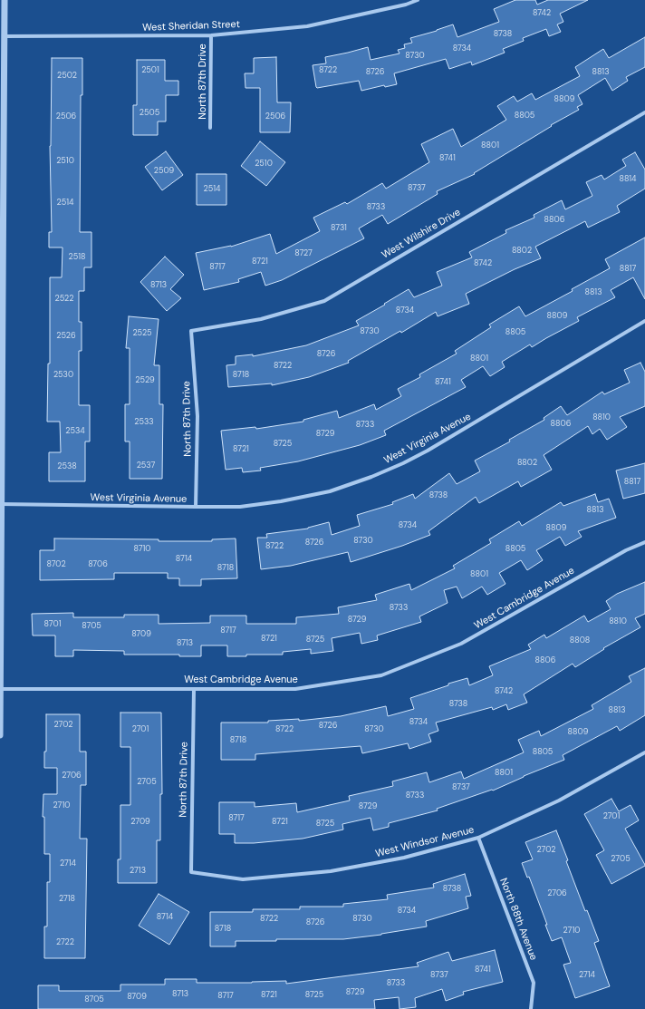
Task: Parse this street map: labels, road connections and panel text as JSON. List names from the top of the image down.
{
  "streets": {
    "street": [
      "West Sheridan Street",
      "North 87th Drive",
      "West Wilshire Drive",
      "West Virginia Avenue",
      "West Cambridge Avenue",
      "West Windsor Avenue",
      "North 88th Avenue"
    ]
  },
  "crossings": [
    ["West Sheridan Street", "North 87th Drive"],
    ["North 87th Drive", "West Wilshire Drive"],
    ["North 87th Drive", "West Virginia Avenue"],
    ["North 87th Drive", "West Cambridge Avenue"],
    ["North 87th Drive", "West Windsor Avenue"],
    ["West Windsor Avenue", "North 88th Avenue"]
  ],
  "house_numbers": [
    "8742",
    "8738",
    "8734",
    "8730",
    "2501",
    "8722",
    "8726",
    "8813",
    "2502",
    "8809",
    "2505",
    "8805",
    "2506",
    "2506",
    "8801",
    "8741",
    "2510",
    "2510",
    "2509",
    "8814",
    "8737",
    "2514",
    "2514",
    "8733",
    "8806",
    "8731",
    "8802",
    "8727",
    "2518",
    "8721",
    "8742",
    "8717",
    "8817",
    "8713",
    "8813",
    "2522",
    "8734",
    "8809",
    "8730",
    "8805",
    "2525",
    "2526",
    "8726",
    "8801",
    "8722",
    "2530",
    "8718",
    "2529",
    "8741",
    "8810",
    "2533",
    "8806",
    "8733",
    "2534",
    "8729",
    "8725",
    "8721",
    "8802",
    "2537",
    "2538",
    "8817",
    "8738",
    "8813",
    "8734",
    "8809",
    "8730",
    "8726",
    "8722",
    "8710",
    "8805",
    "8714",
    "8702",
    "8706",
    "8718",
    "8801",
    "8733",
    "8729",
    "8810",
    "8701",
    "8705",
    "8717",
    "8709",
    "8721",
    "8725",
    "8808",
    "8713",
    "8806",
    "8742",
    "8738",
    "8813",
    "8734",
    "2702",
    "8726",
    "2701",
    "8722",
    "8730",
    "8809",
    "8718",
    "8805",
    "8801",
    "2706",
    "2705",
    "8737",
    "8733",
    "2710",
    "8729",
    "2701",
    "8717",
    "2709",
    "8721",
    "8725",
    "2702",
    "2705",
    "2714",
    "2713",
    "8738",
    "2706",
    "2718",
    "8734",
    "8714",
    "8722",
    "8730",
    "8726",
    "8718",
    "2710",
    "2722",
    "8741",
    "8737",
    "2714",
    "8733",
    "8729",
    "8713",
    "8721",
    "8725",
    "8717",
    "8709",
    "8705"
  ]
}
